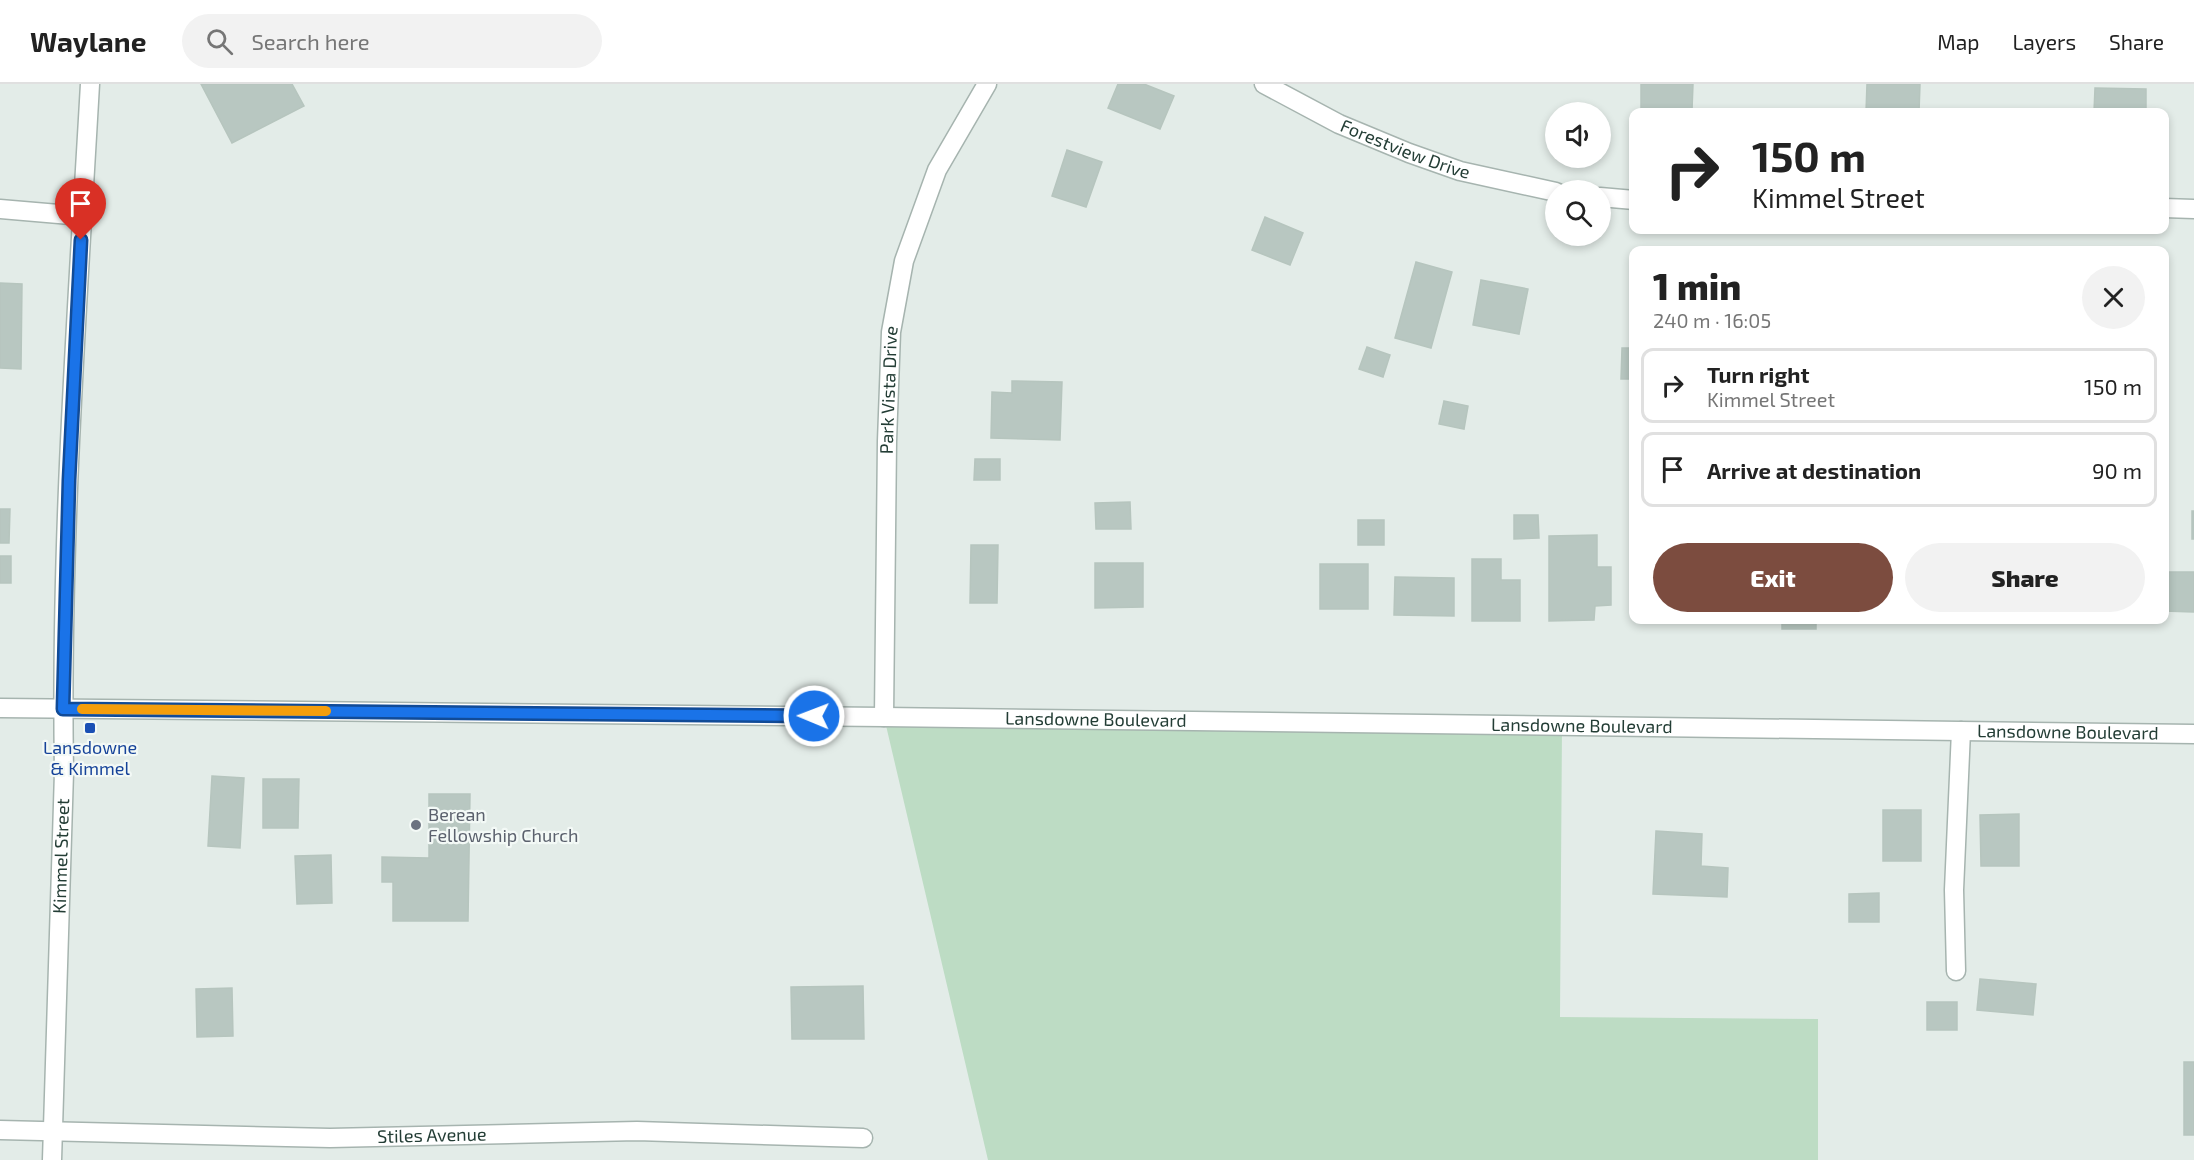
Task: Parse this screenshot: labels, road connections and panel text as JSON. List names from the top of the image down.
{
  "streets": {
    "street": [
      "Forestview Drive",
      "Park Vista Drive",
      "Lansdowne Boulevard",
      "Kimmel Street",
      "Stiles Avenue"
    ]
  },
  "crossings": [
    ["Park Vista Drive", "Lansdowne Boulevard"],
    ["Lansdowne Boulevard", "Kimmel Street"],
    ["Kimmel Street", "Stiles Avenue"]
  ],
  "places": {
    "transit": ["Lansdowne & Kimmel"],
    "other": ["Berean Fellowship Church"]
  },
  "page": {
    "header": "Waylane",
    "search": "Search here",
    "nav": ["Map", "Layers", "Share"],
    "turn": ["150 m", "Kimmel Street"],
    "heading": ["1 min", "240 m · 16:05"],
    "list": [
      {
        "name": "Turn right",
        "note": "Kimmel Street",
        "value": "150 m"
      },
      {
        "name": "Arrive at destination",
        "value": "90 m"
      }
    ],
    "buttons": ["Exit", "Share"]
  }
}
